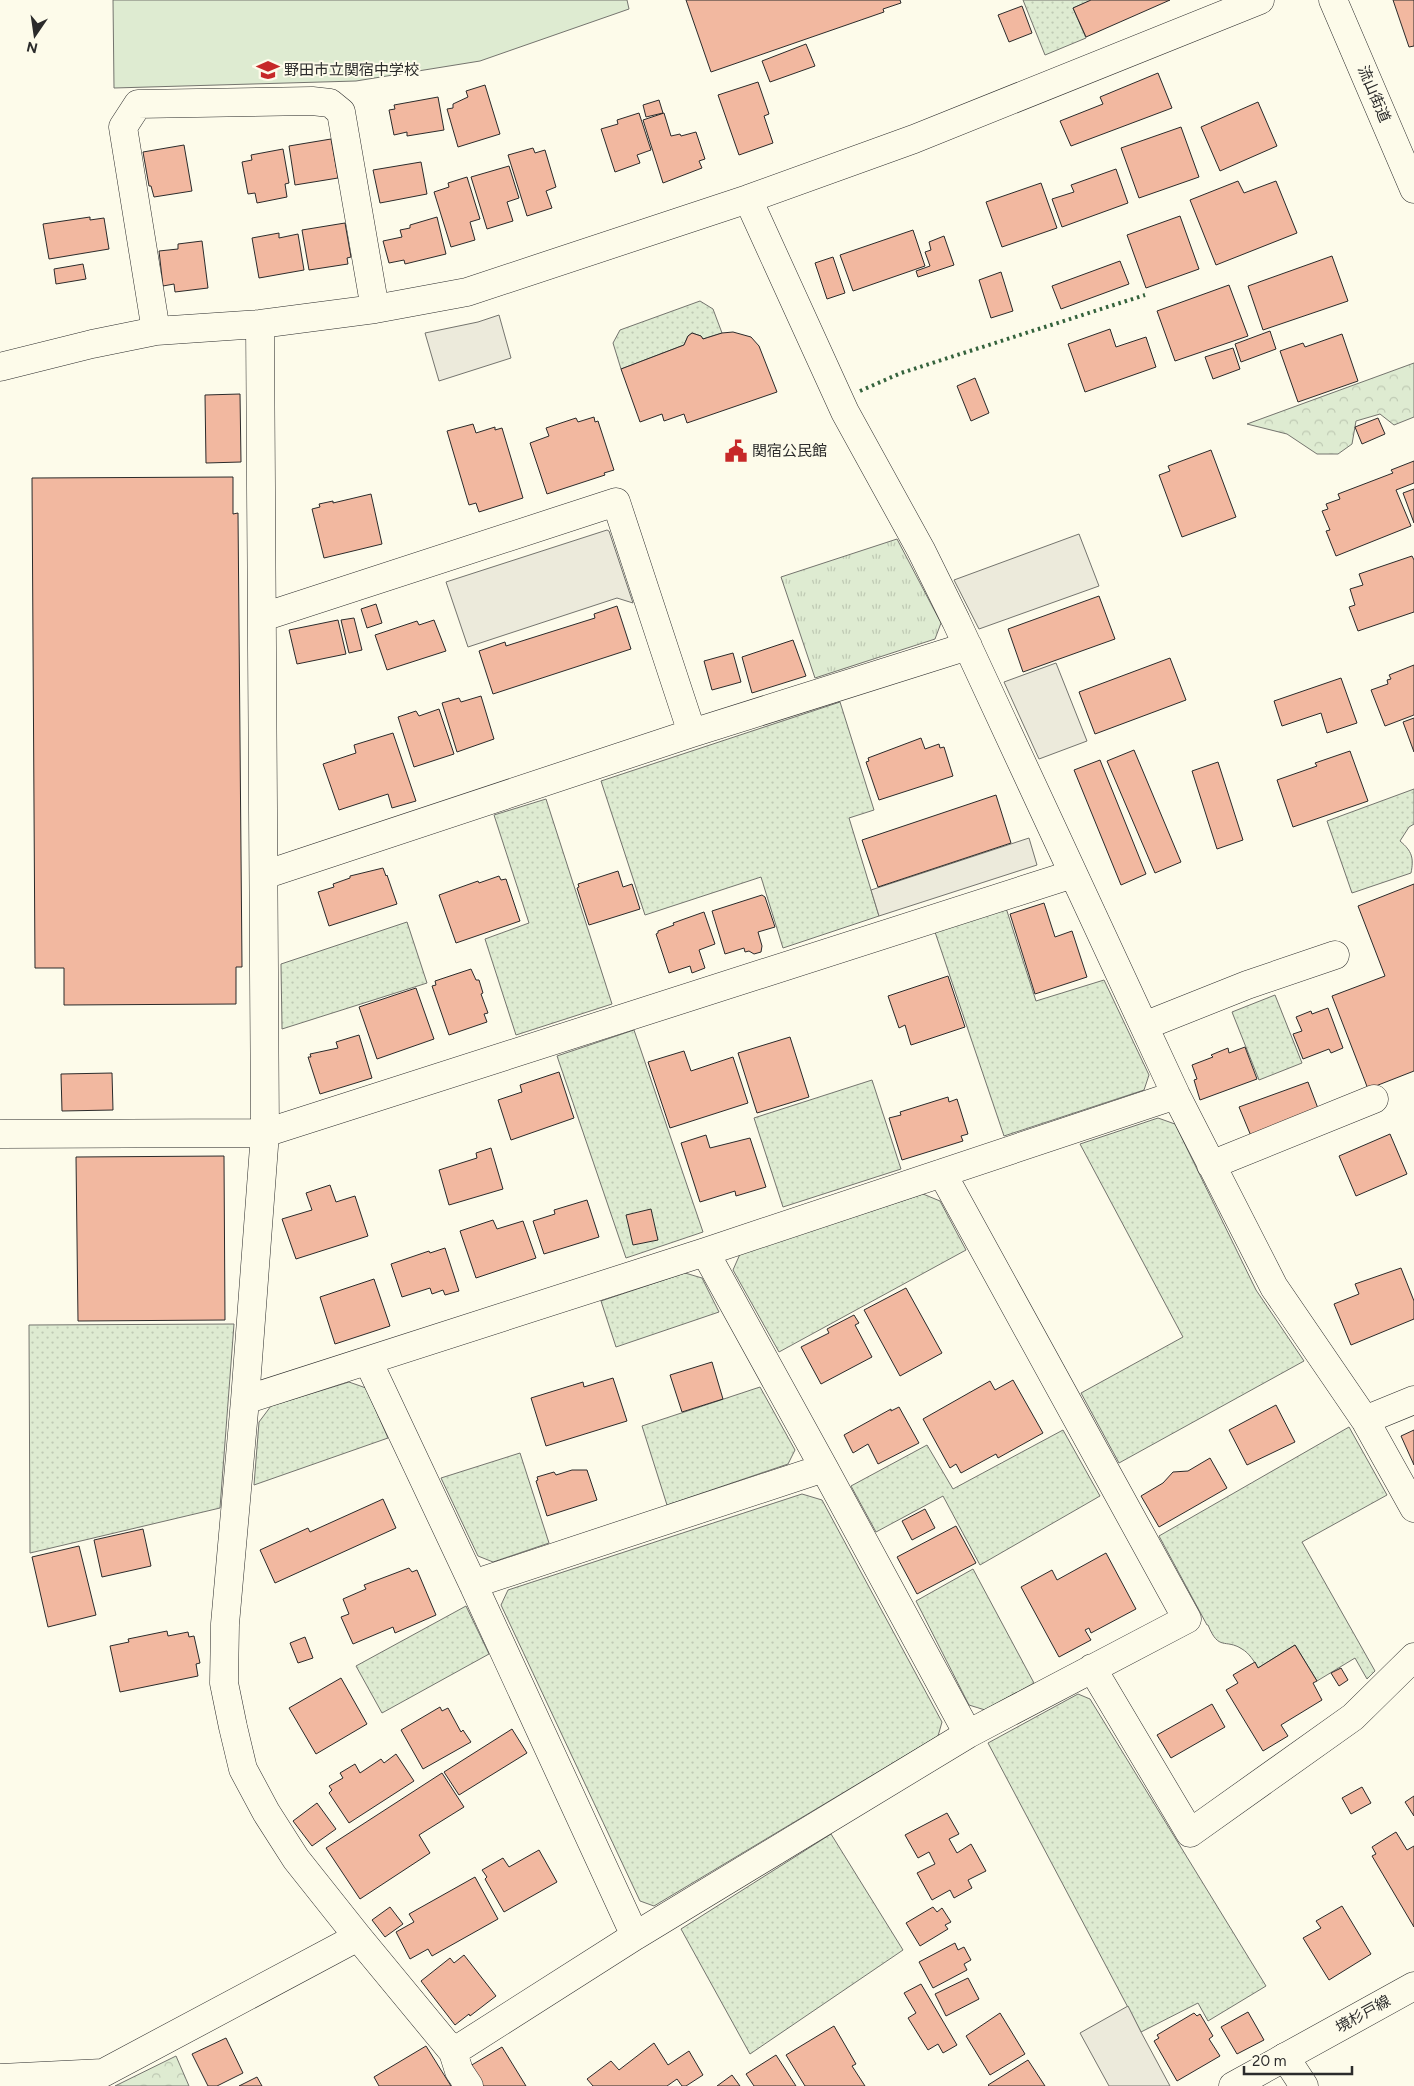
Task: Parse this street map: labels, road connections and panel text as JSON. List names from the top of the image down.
{
  "streets": {
    "street": ["流山街道", "境杉戸線"]
  },
  "places": {
    "school or university": ["野田市立関宿中学校"],
    "public building": ["関宿公民館"]
  },
  "scale_bar": "20 m",
  "north": "bottom"
}
